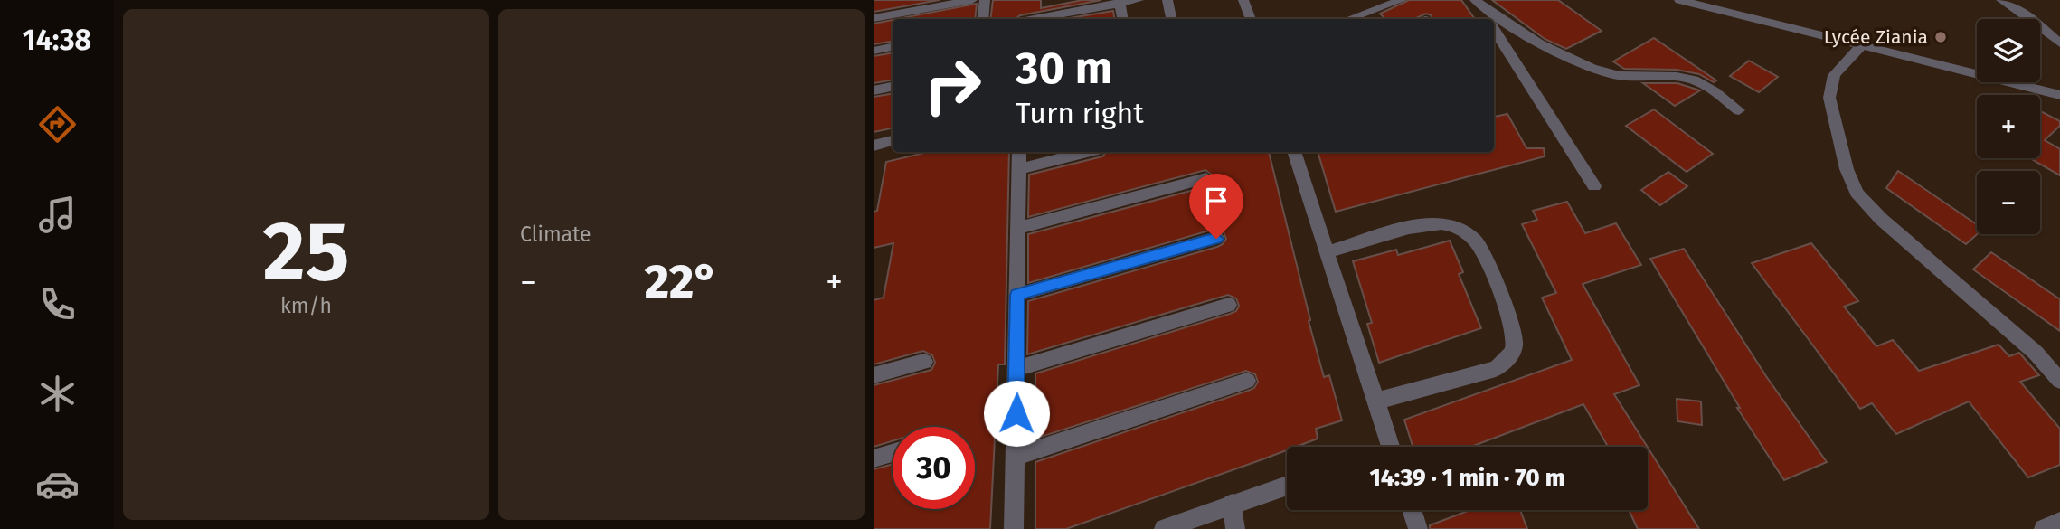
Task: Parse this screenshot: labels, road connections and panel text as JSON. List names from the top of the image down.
{
  "places": ["Lycée Ziania"],
  "page": {
    "tabs": "14:38",
    "tile": [
      ["25", "km/h"],
      "Climate"
    ],
    "map_buttons": ["+", "−"],
    "turn": ["30 m", "Turn right"],
    "heat": ["−", "22°", "+"],
    "limit": "30",
    "trip": "14:39 · 1 min · 70 m"
  }
}
